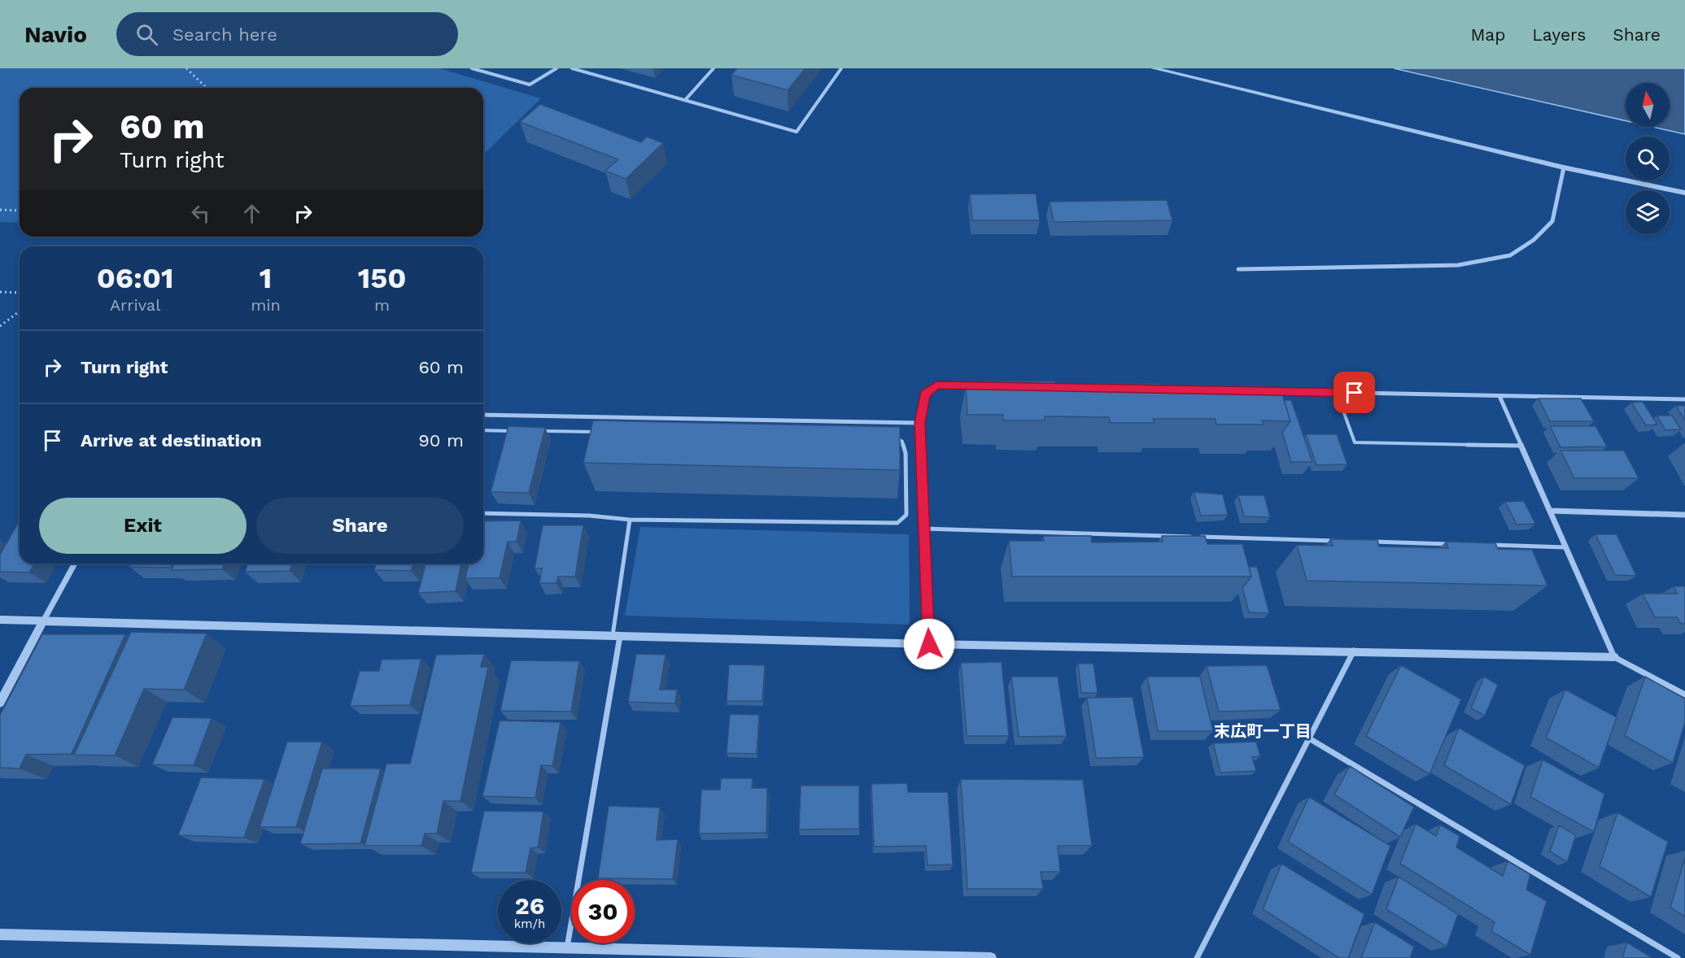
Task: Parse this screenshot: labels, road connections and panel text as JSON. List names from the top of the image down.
{
  "districts": ["末広町一丁目"],
  "north": "top",
  "page": {
    "header": "Navio",
    "search": "Search here",
    "nav": ["Map", "Layers", "Share"],
    "turn": ["60 m", "Turn right"],
    "eta": [
      "06:01",
      "Arrival",
      "1",
      "min",
      "150",
      "m"
    ],
    "list": [
      {
        "name": "Turn right",
        "value": "60 m"
      },
      {
        "name": "Arrive at destination",
        "value": "90 m"
      }
    ],
    "buttons": ["Exit", "Share"],
    "speed": "26 km/h",
    "limit": "30"
  }
}
